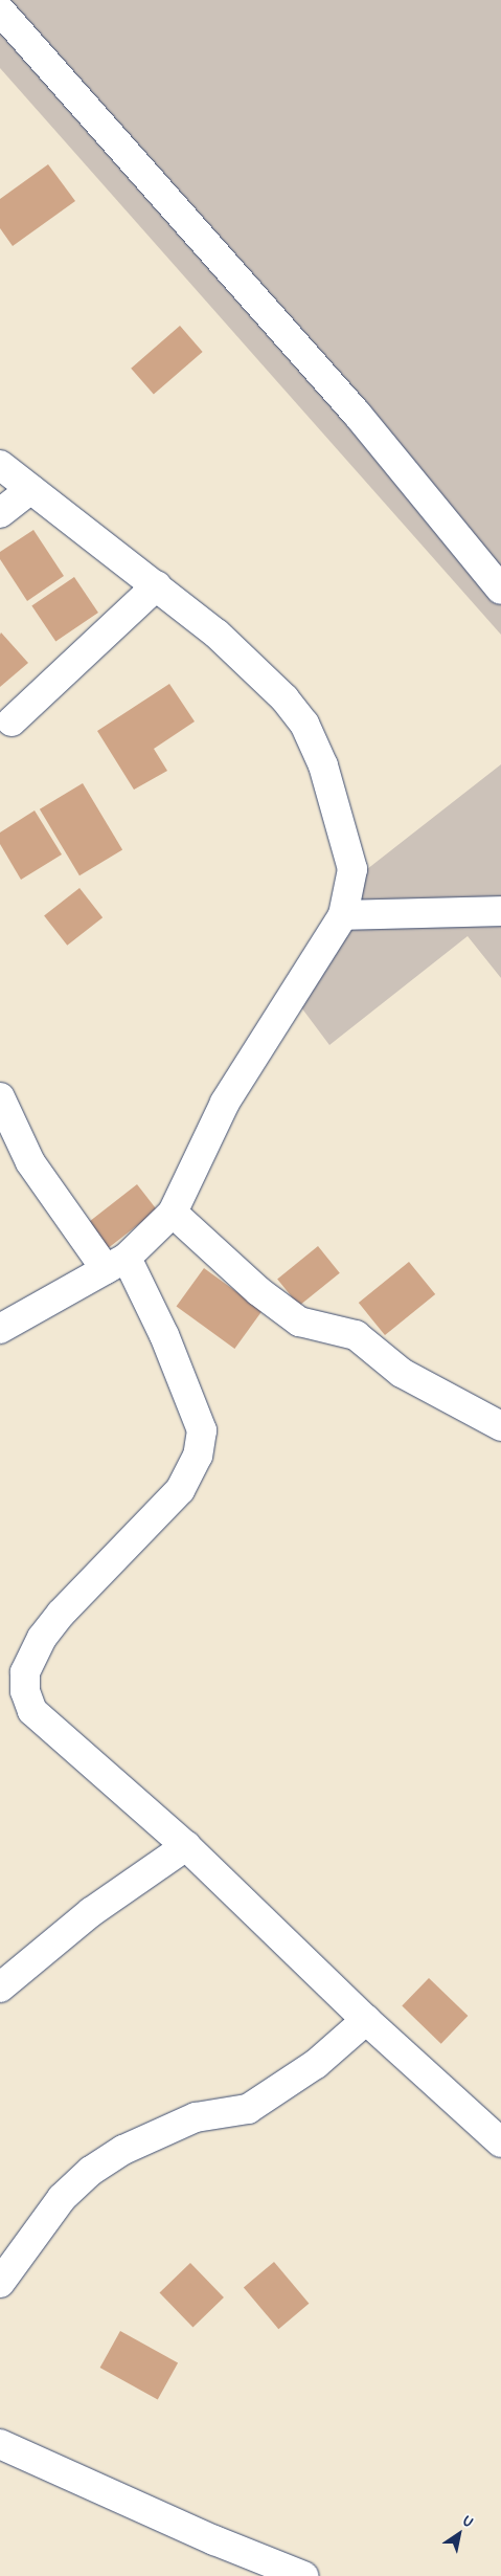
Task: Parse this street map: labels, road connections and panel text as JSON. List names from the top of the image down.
{
  "north": "top right"
}
